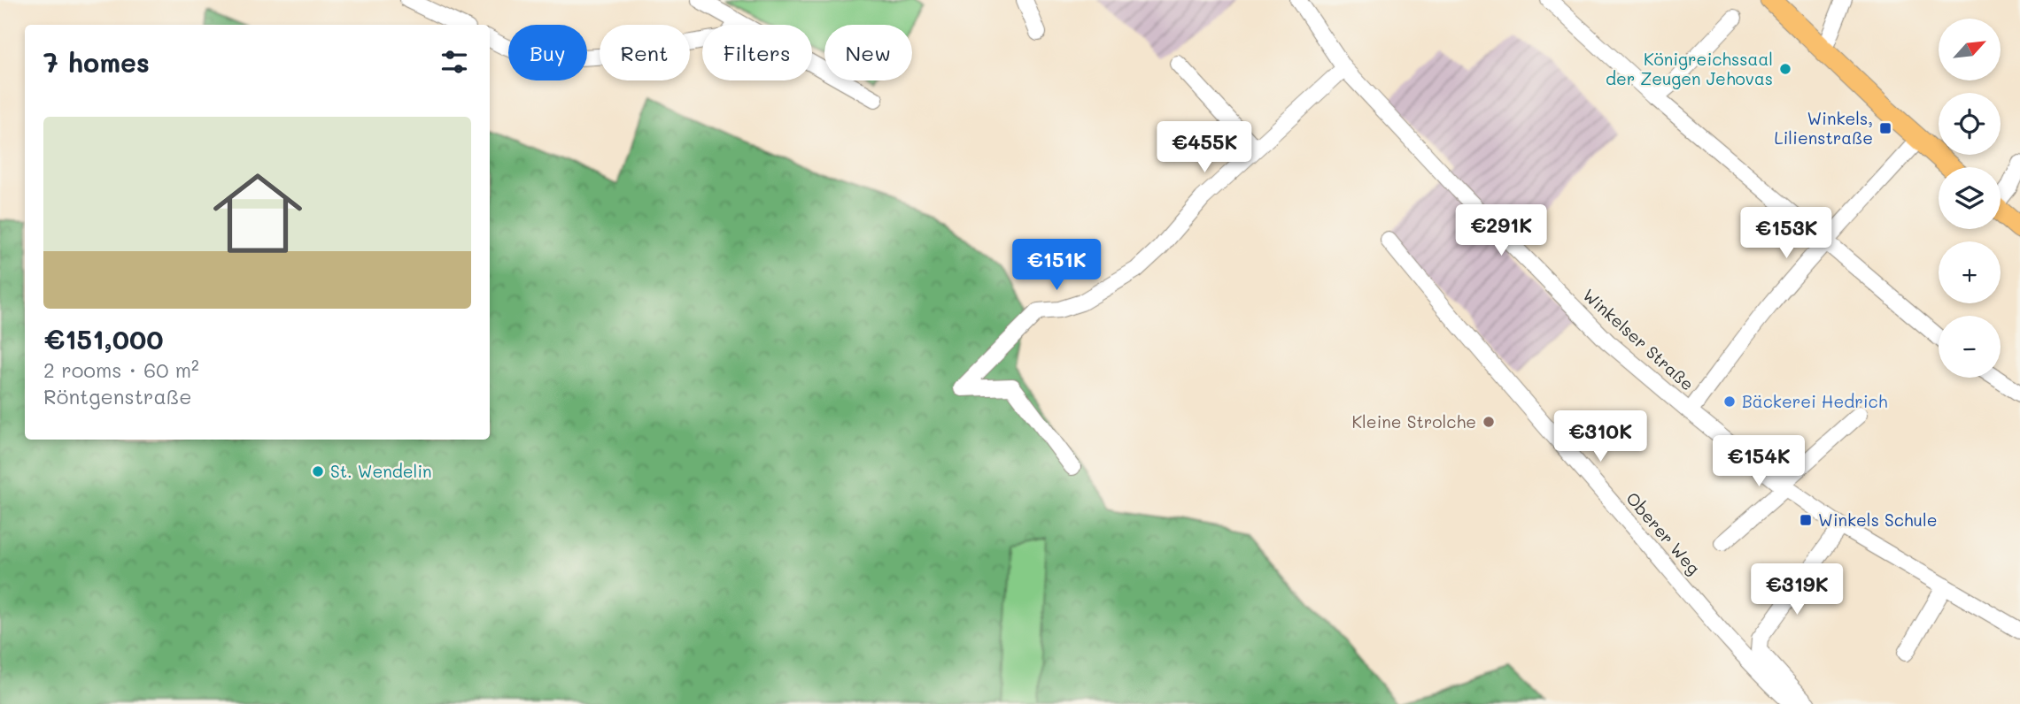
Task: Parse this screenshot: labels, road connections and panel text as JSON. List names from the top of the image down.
{
  "streets": {
    "street": ["Winkelser Straße", "Oberer Weg"]
  },
  "places": {
    "other": [
      "Königreichssaal der Zeugen Jehovas",
      "Bäckerei Hedrich",
      "Kleine Strolche",
      "St. Wendelin"
    ],
    "transit": ["Winkels, Lilienstraße", "Winkels Schule"]
  },
  "north": "top right",
  "page": {
    "map_buttons": ["+", "−"],
    "chip": [
      "Buy",
      "Rent",
      "Filters",
      "New"
    ],
    "heading": "7 homes",
    "list": [
      {
        "name": "€151,000",
        "note": "2 rooms · 60 m² · Röntgenstraße"
      }
    ],
    "price": [
      "€455K",
      "€291K",
      "€153K",
      "€151K",
      "€310K",
      "€154K",
      "€319K"
    ]
  }
}
